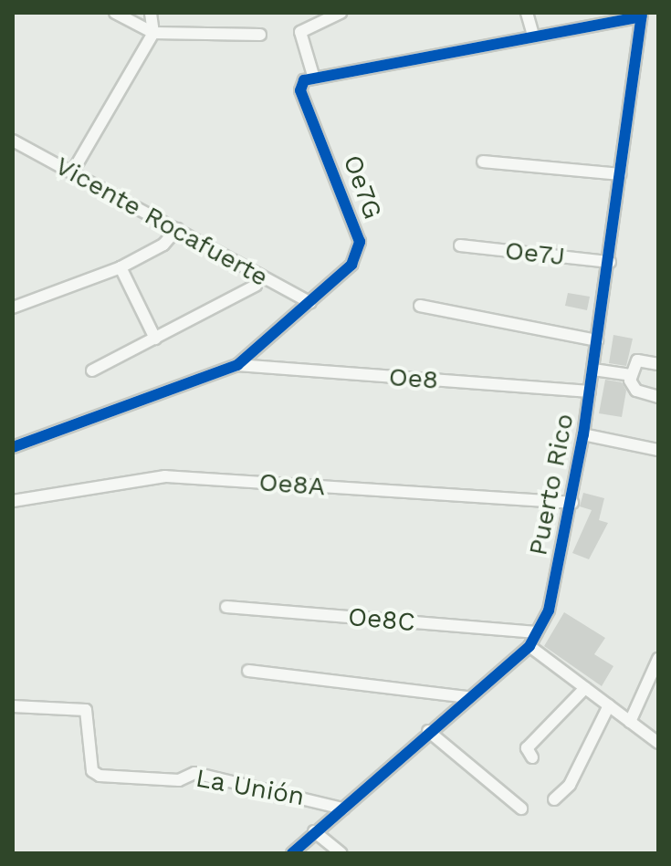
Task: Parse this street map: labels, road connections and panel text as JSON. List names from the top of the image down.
{
  "streets": {
    "street": [
      "Oe7G",
      "Vicente Rocafuerte",
      "Oe7J",
      "Oe8",
      "Oe8A",
      "Puerto Rico",
      "Oe8C",
      "La Unión"
    ]
  },
  "crossings": [
    ["Oe7G", "Vicente Rocafuerte"],
    ["Oe7G", "Oe8"],
    ["Oe7J", "Puerto Rico"],
    ["Oe8", "Puerto Rico"],
    ["Oe8A", "Puerto Rico"],
    ["Puerto Rico", "Oe8C"],
    ["Puerto Rico", "La Unión"]
  ]
}
